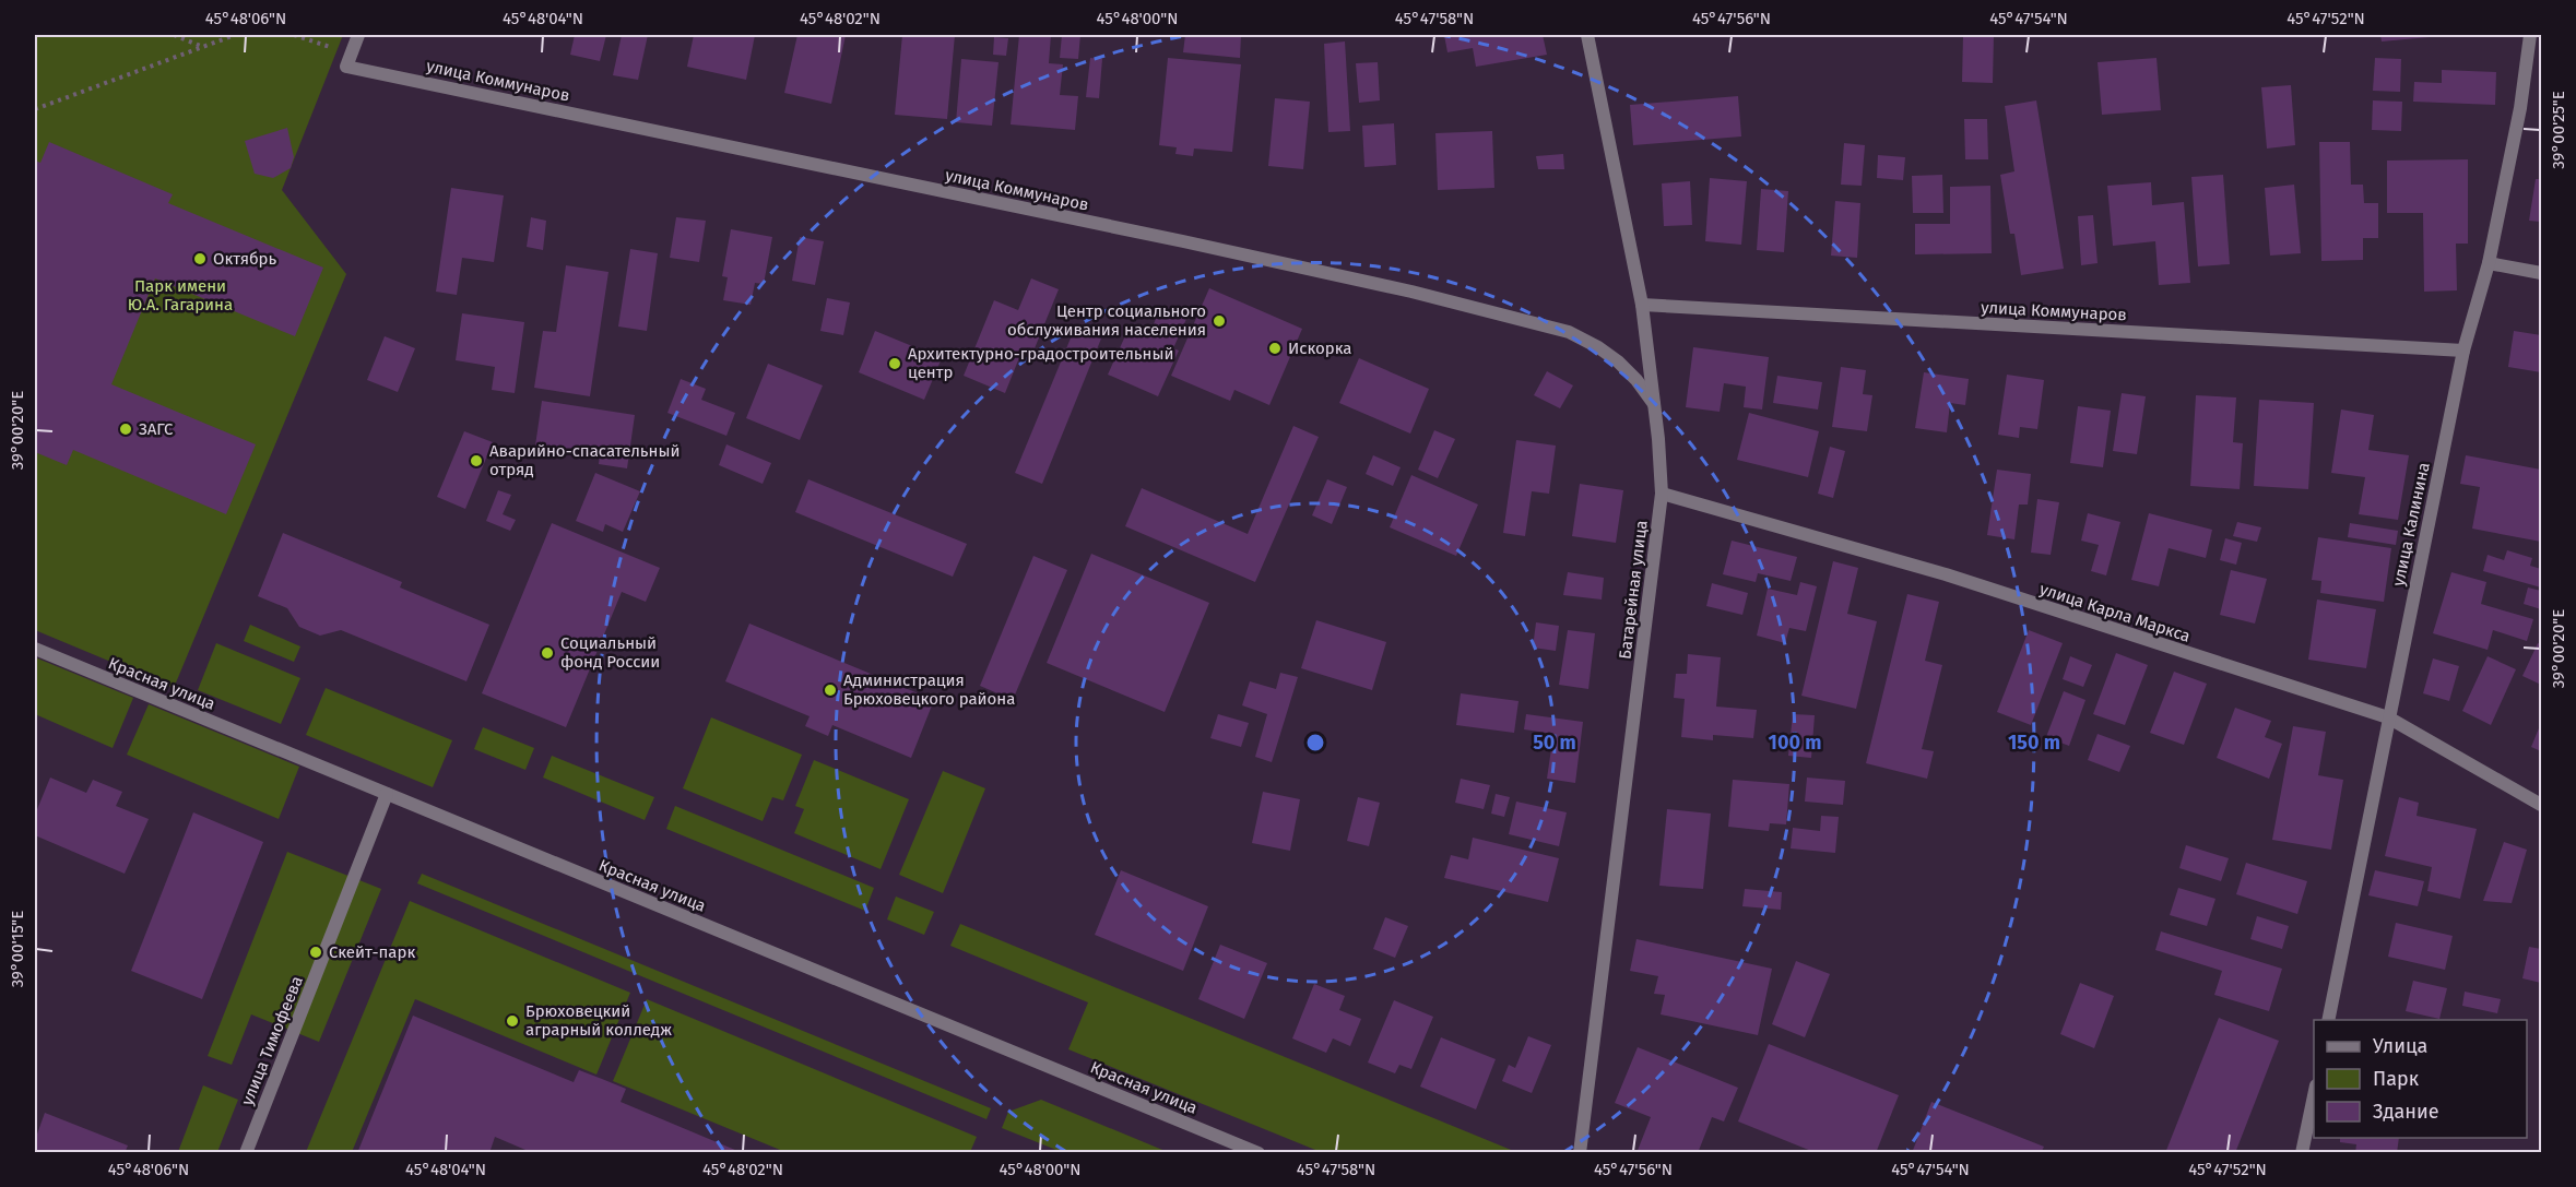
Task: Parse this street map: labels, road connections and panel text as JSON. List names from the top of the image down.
{
  "streets": {
    "street": [
      "улица Коммунаров",
      "улица Калинина",
      "Батарейная улица",
      "улица Карла Маркса",
      "Красная улица",
      "улица Тимофеева"
    ]
  },
  "crossings": [
    ["улица Коммунаров", "улица Калинина"],
    ["улица Коммунаров", "Батарейная улица"],
    ["улица Калинина", "улица Карла Маркса"],
    ["Батарейная улица", "улица Карла Маркса"],
    ["Красная улица", "улица Тимофеева"]
  ],
  "parks": ["Парк имени Ю.А. Гагарина"],
  "places": [
    "Октябрь",
    "Центр социального обслуживания населения",
    "Искорка",
    "Архитектурно-градостроительный центр",
    "ЗАГС",
    "Аварийно-спасательный отряд",
    "Социальный фонд России",
    "Администрация Брюховецкого района",
    "Скейт-парк",
    "Брюховецкий аграрный колледж"
  ],
  "legend": ["Улица", "Парк", "Здание"],
  "coordinates": [
    "45°48'06\"N",
    "45°48'04\"N",
    "45°48'02\"N",
    "45°48'00\"N",
    "45°47'58\"N",
    "45°47'56\"N",
    "45°47'54\"N",
    "45°47'52\"N",
    "39°00'25\"E",
    "39°00'20\"E",
    "39°00'15\"E"
  ],
  "rings": ["50 m", "100 m", "150 m"]
}
